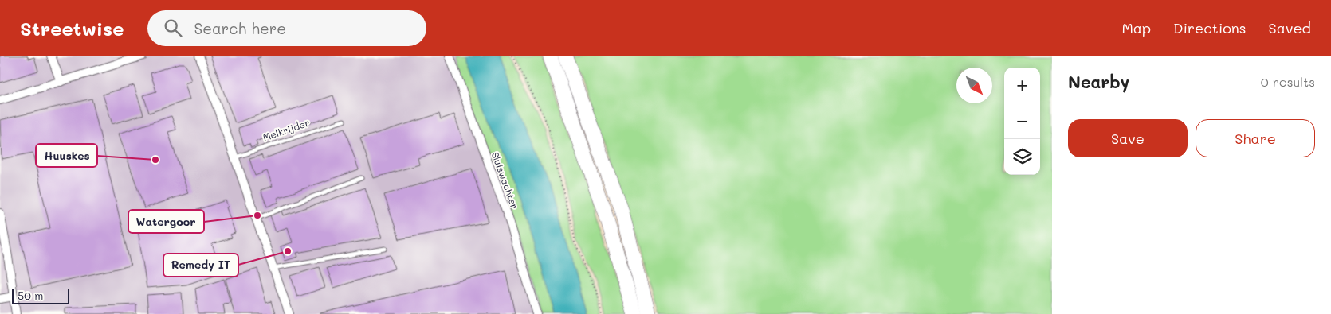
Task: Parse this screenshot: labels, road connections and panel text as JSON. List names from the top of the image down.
{
  "streets": {
    "street": ["Sluiswachter"],
    "lane": ["Melkrijder"]
  },
  "places": ["Huuskes", "Watergoor", "Remedy IT"],
  "scale_bar": "50 m",
  "north": "bottom right",
  "page": {
    "header": "Streetwise",
    "search": "Search here",
    "nav": ["Map", "Directions", "Saved"],
    "heading": ["Nearby", "0 results"],
    "map_buttons": ["+", "−"],
    "buttons": ["Save", "Share"],
    "scale": "50 m"
  }
}
